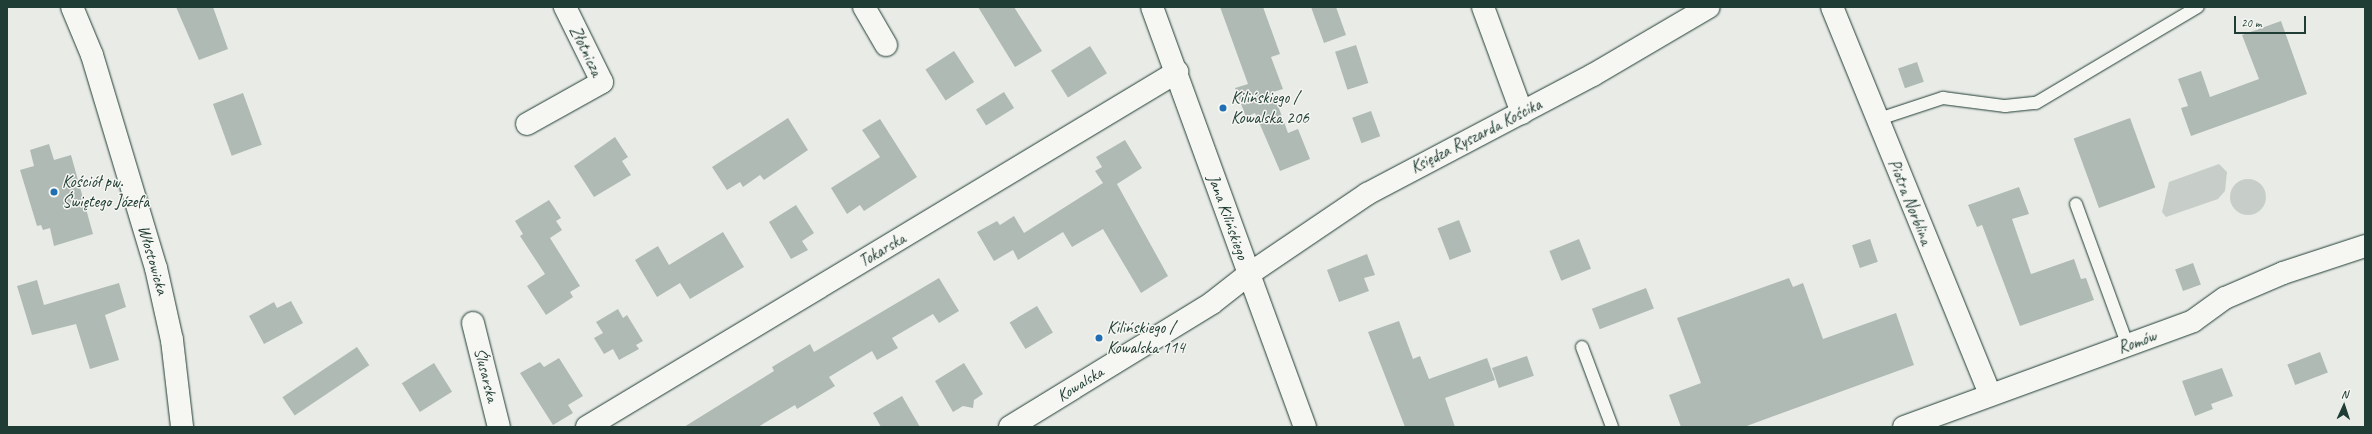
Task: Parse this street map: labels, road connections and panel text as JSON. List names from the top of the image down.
{
  "streets": {
    "street": [
      "Złotnicza",
      "Księdza Ryszarda Kościka",
      "Piotra Norblina",
      "Jana Kilińskiego",
      "Tokarska",
      "Włostowicka",
      "Romów",
      "Ślusarska",
      "Kowalska"
    ]
  },
  "crossings": [
    ["Księdza Ryszarda Kościka", "Jana Kilińskiego"],
    ["Księdza Ryszarda Kościka", "Kowalska"],
    ["Piotra Norblina", "Romów"],
    ["Jana Kilińskiego", "Tokarska"],
    ["Jana Kilińskiego", "Kowalska"]
  ],
  "places": ["Kilińskiego / Kowalska 206", "Kościół pw. Świętego Józefa", "Kilińskiego / Kowalska 114"],
  "scale_bar": "20 m",
  "north": "top"
}
